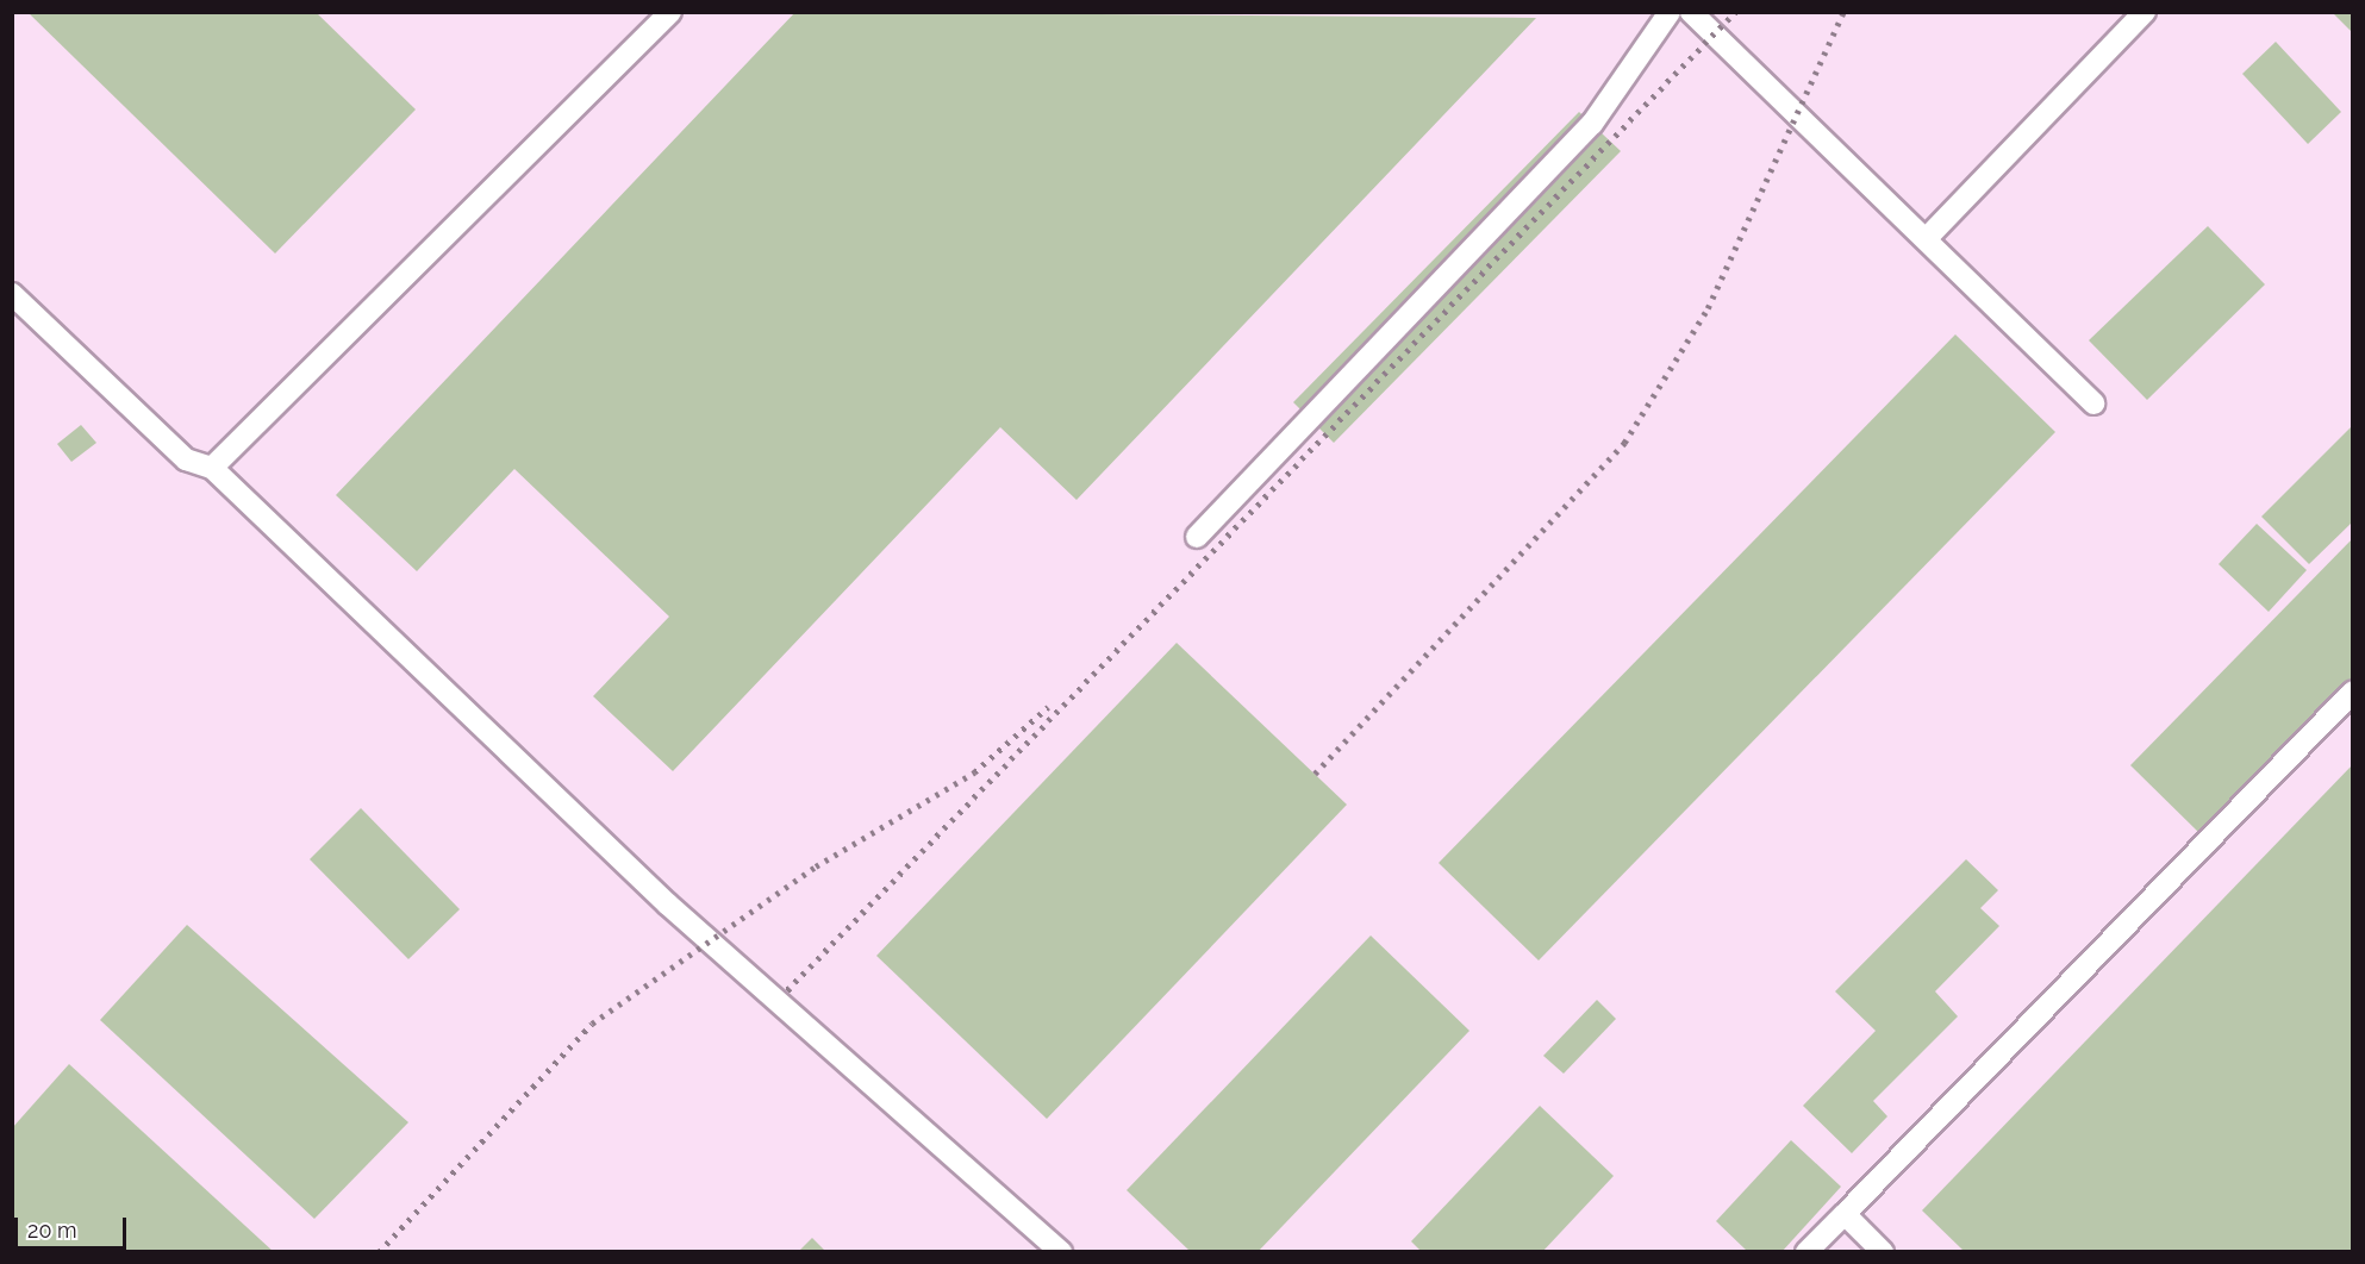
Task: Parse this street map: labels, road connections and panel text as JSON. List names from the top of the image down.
{
  "scale_bar": "20 m"
}
